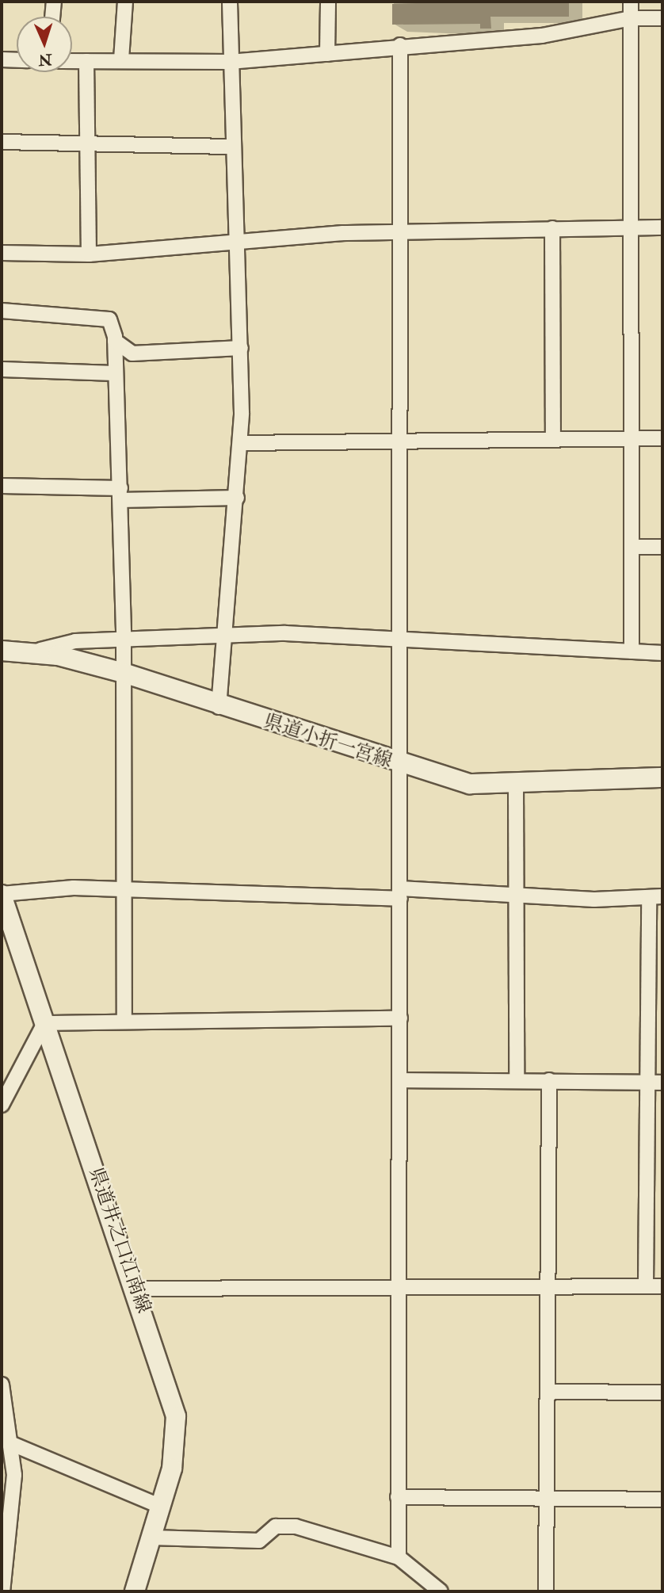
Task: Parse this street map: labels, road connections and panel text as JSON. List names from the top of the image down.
{
  "streets": {
    "main road": ["県道小折一宮線", "県道井之口江南線"]
  },
  "north": "bottom"
}
